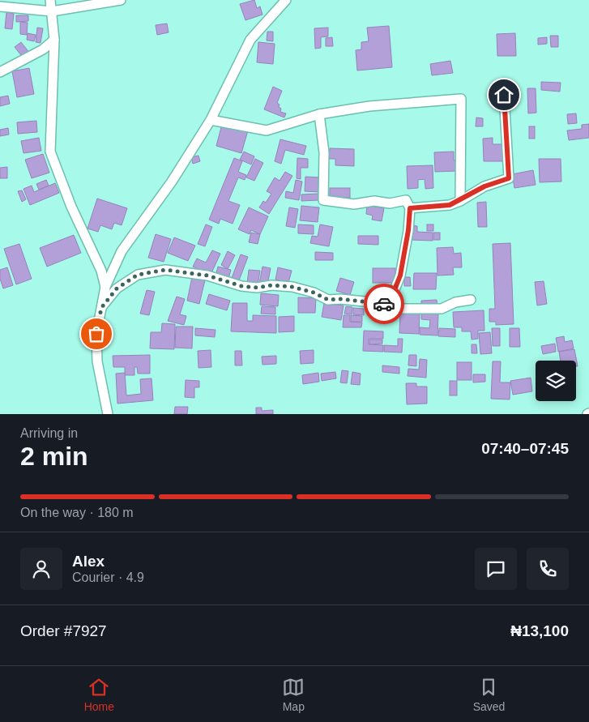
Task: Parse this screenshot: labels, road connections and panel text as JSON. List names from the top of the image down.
{
  "page": {
    "heading": ["2 min", "Arriving in", "07:40–07:45"],
    "panel": [
      "Alex",
      "Courier · 4.9",
      "Order #7927",
      "₦13,100"
    ],
    "bar": "On the way · 180 m",
    "tabs": ["Home", "Map", "Saved"]
  }
}
